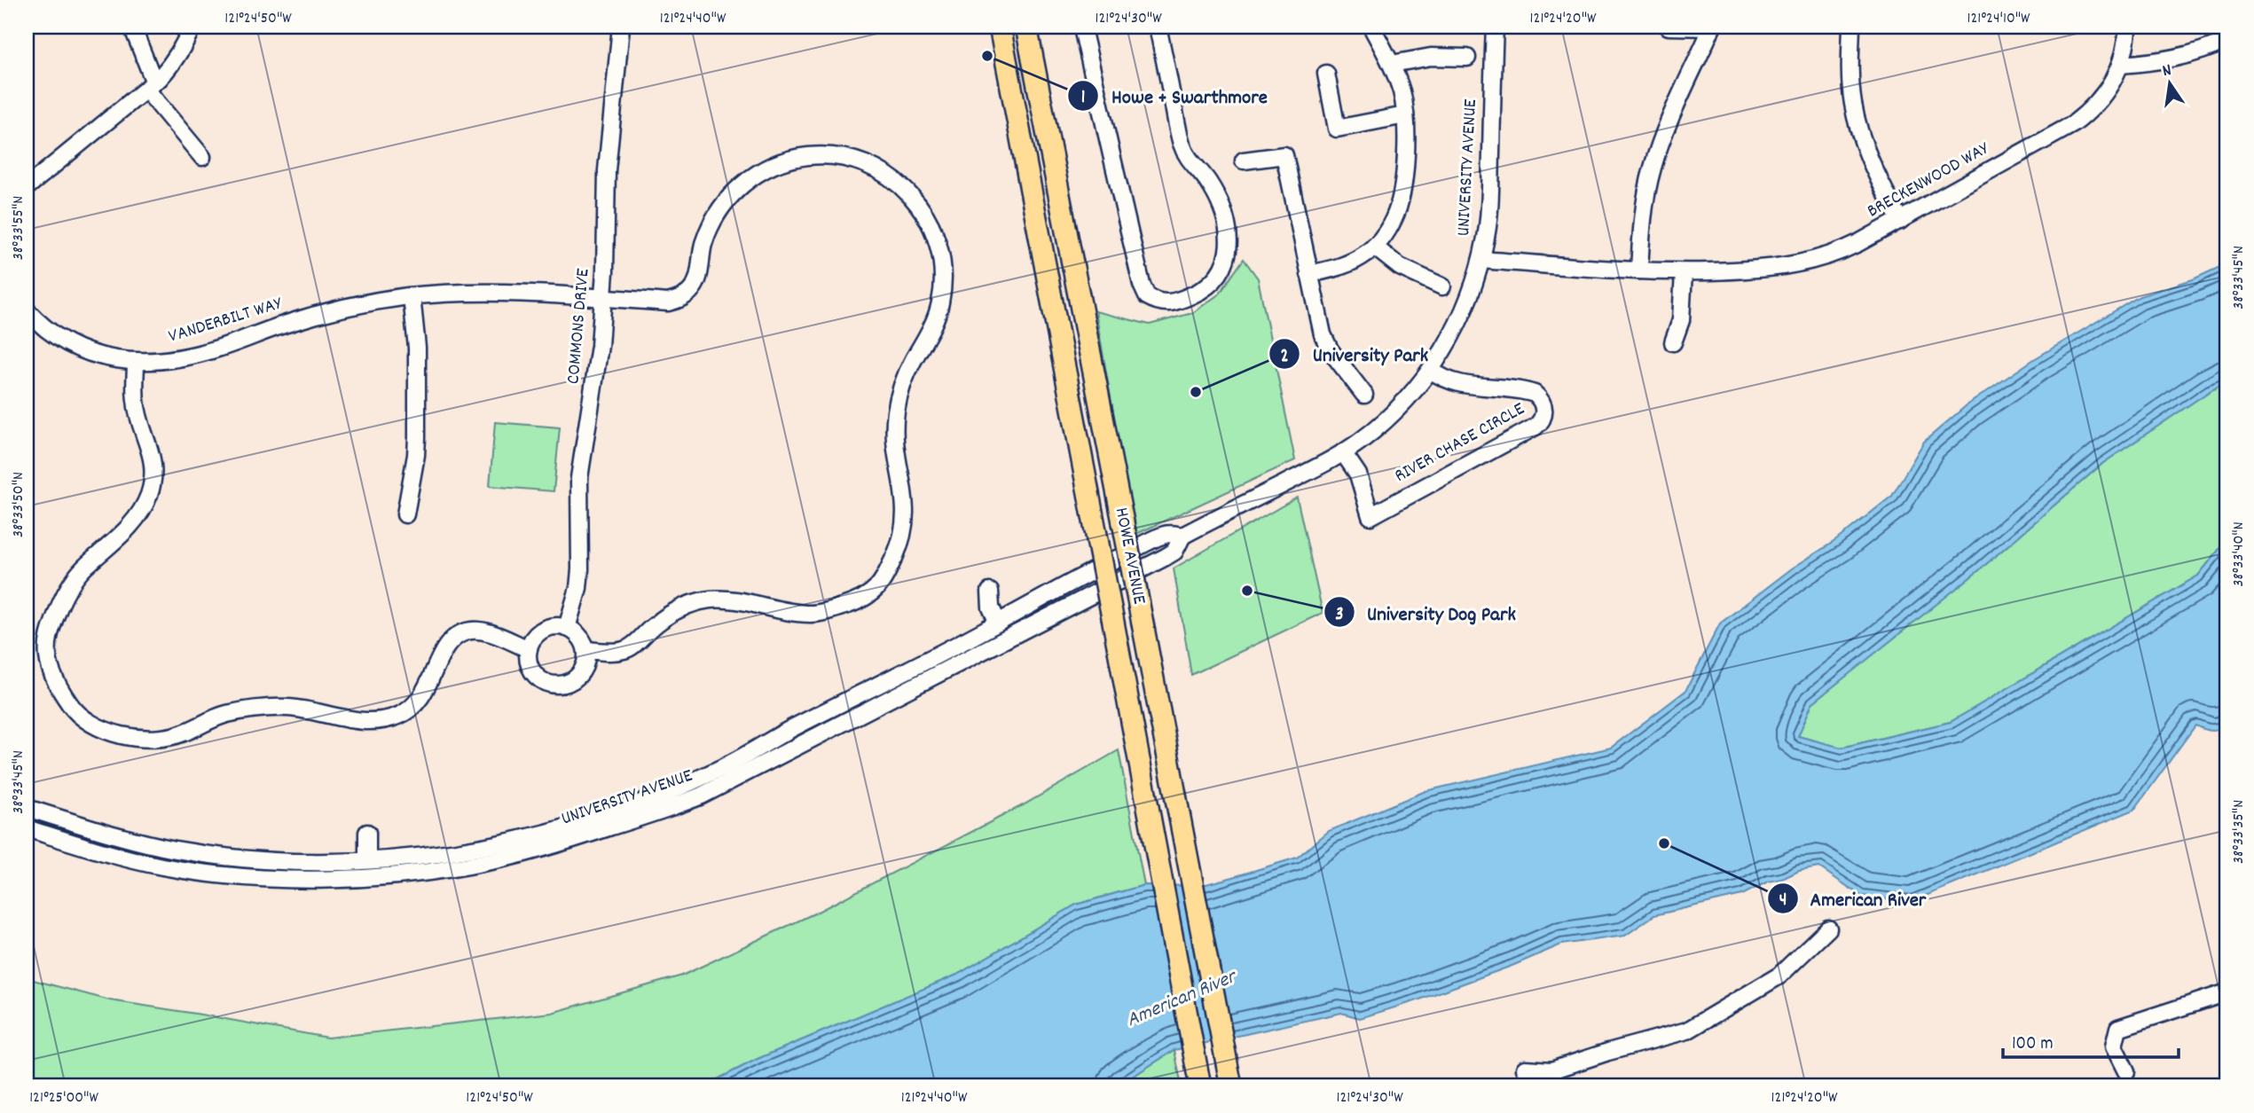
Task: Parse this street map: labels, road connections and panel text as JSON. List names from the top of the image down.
{
  "streets": {
    "main road": ["HOWE AVENUE"],
    "street": [
      "UNIVERSITY AVENUE",
      "BRECKENWOOD WAY",
      "VANDERBILT WAY",
      "COMMONS DRIVE",
      "RIVER CHASE CIRCLE"
    ]
  },
  "crossings": [
    ["UNIVERSITY AVENUE", "BRECKENWOOD WAY"],
    ["UNIVERSITY AVENUE", "RIVER CHASE CIRCLE"],
    ["VANDERBILT WAY", "COMMONS DRIVE"]
  ],
  "water": ["American River"],
  "places": [
    "Howe + Swarthmore",
    "University Park",
    "University Dog Park",
    "American River"
  ],
  "scale_bar": "100 m",
  "north": "top",
  "coordinates": [
    "121°24'50\"W",
    "121°24'40\"W",
    "121°24'30\"W",
    "121°24'20\"W",
    "121°24'10\"W",
    "38°33'55\"N",
    "38°33'45\"N",
    "38°33'50\"N",
    "38°33'40\"N",
    "38°33'35\"N",
    "121°25'00\"W"
  ]
}
